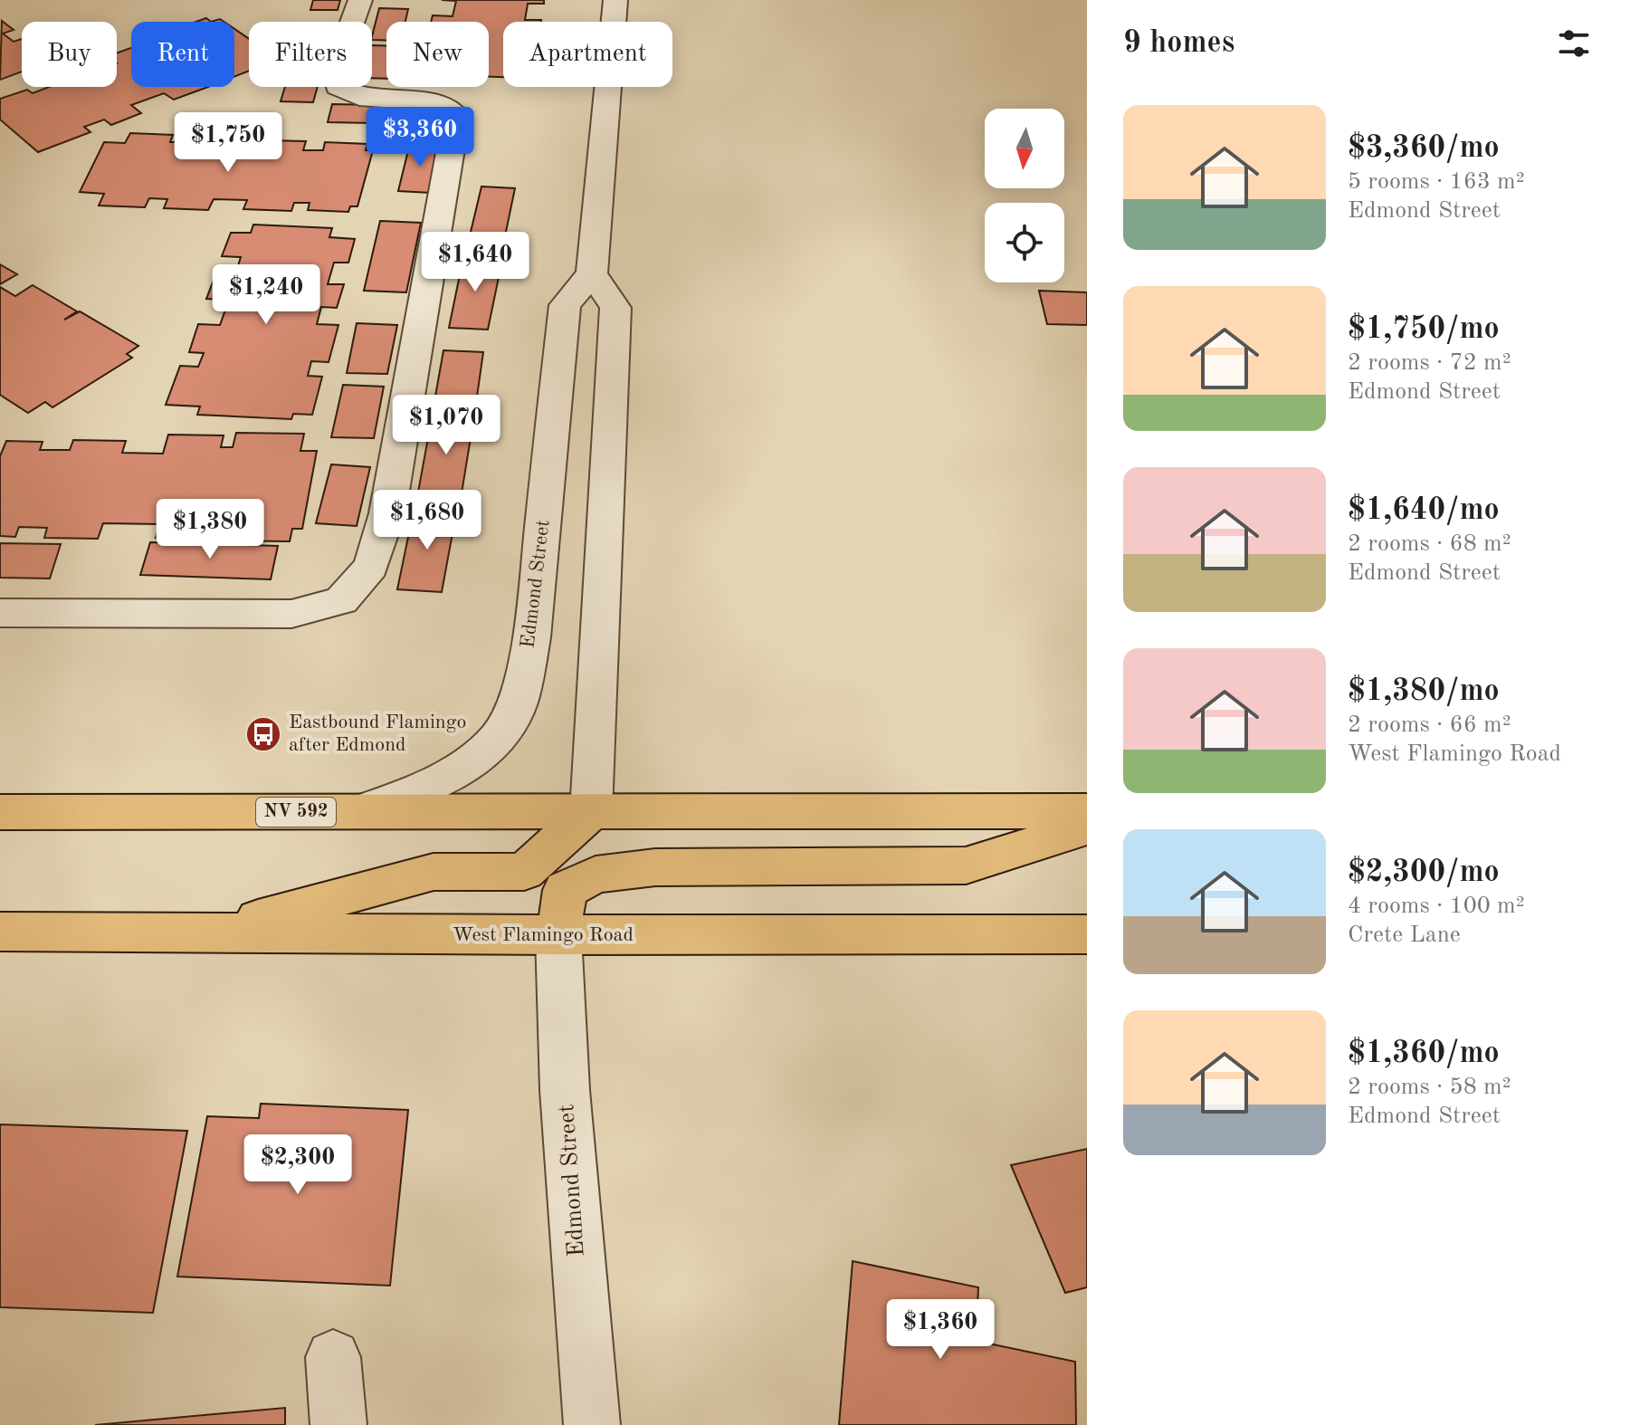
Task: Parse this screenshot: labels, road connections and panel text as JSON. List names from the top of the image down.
{
  "streets": {
    "main road": ["NV 592", "West Flamingo Road"],
    "street": ["Edmond Street"]
  },
  "crossings": [
    ["Edmond Street", "NV 592"],
    ["Edmond Street", "West Flamingo Road"]
  ],
  "places": {
    "bus stop": ["Eastbound Flamingo after Edmond"]
  },
  "north": "bottom",
  "page": {
    "heading": "9 homes",
    "chip": [
      "Buy",
      "Rent",
      "Filters",
      "New",
      "Apartment"
    ],
    "list": [
      {
        "name": "$3,360/mo",
        "note": "5 rooms · 163 m² · Edmond Street"
      },
      {
        "name": "$1,750/mo",
        "note": "2 rooms · 72 m² · Edmond Street"
      },
      {
        "name": "$1,640/mo",
        "note": "2 rooms · 68 m² · Edmond Street"
      },
      {
        "name": "$1,380/mo",
        "note": "2 rooms · 66 m² · West Flamingo Road"
      },
      {
        "name": "$2,300/mo",
        "note": "4 rooms · 100 m² · Crete Lane"
      },
      {
        "name": "$1,360/mo",
        "note": "2 rooms · 58 m² · Edmond Street"
      }
    ],
    "price": [
      "$3,360",
      "$1,750",
      "$1,640",
      "$1,240",
      "$1,070",
      "$1,680",
      "$1,380",
      "$2,300",
      "$1,360"
    ]
  }
}
